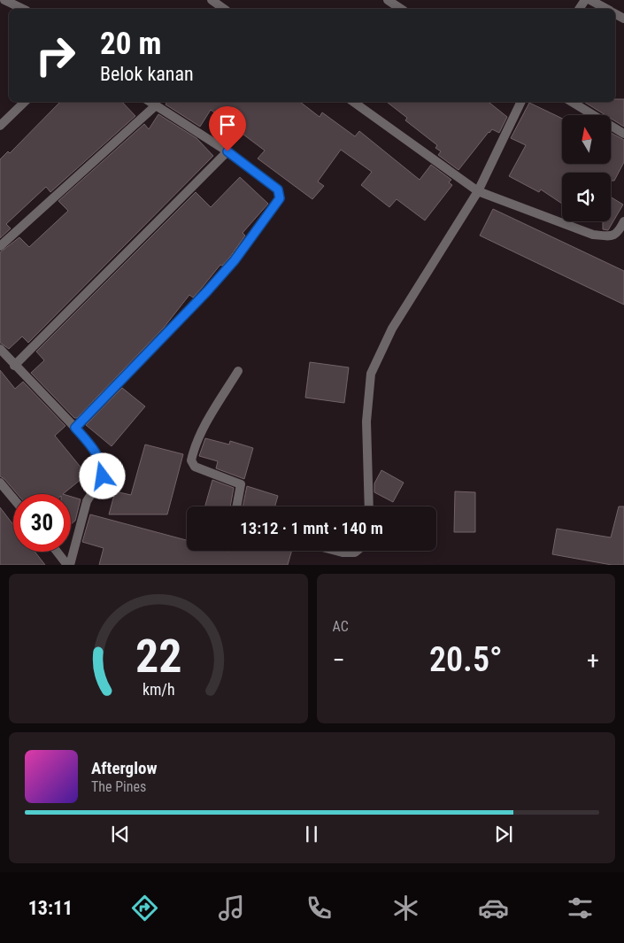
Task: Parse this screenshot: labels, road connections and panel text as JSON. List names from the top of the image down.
{
  "north": "top",
  "page": {
    "turn": ["20 m", "Belok kanan"],
    "limit": "30",
    "trip": "13:12 · 1 mnt · 140 m",
    "tile": "AC",
    "heat": ["−", "20.5°", "+"],
    "song": ["Afterglow", "The Pines"],
    "tabs": "13:11",
    "gauge": ["22", "km/h"]
  }
}
